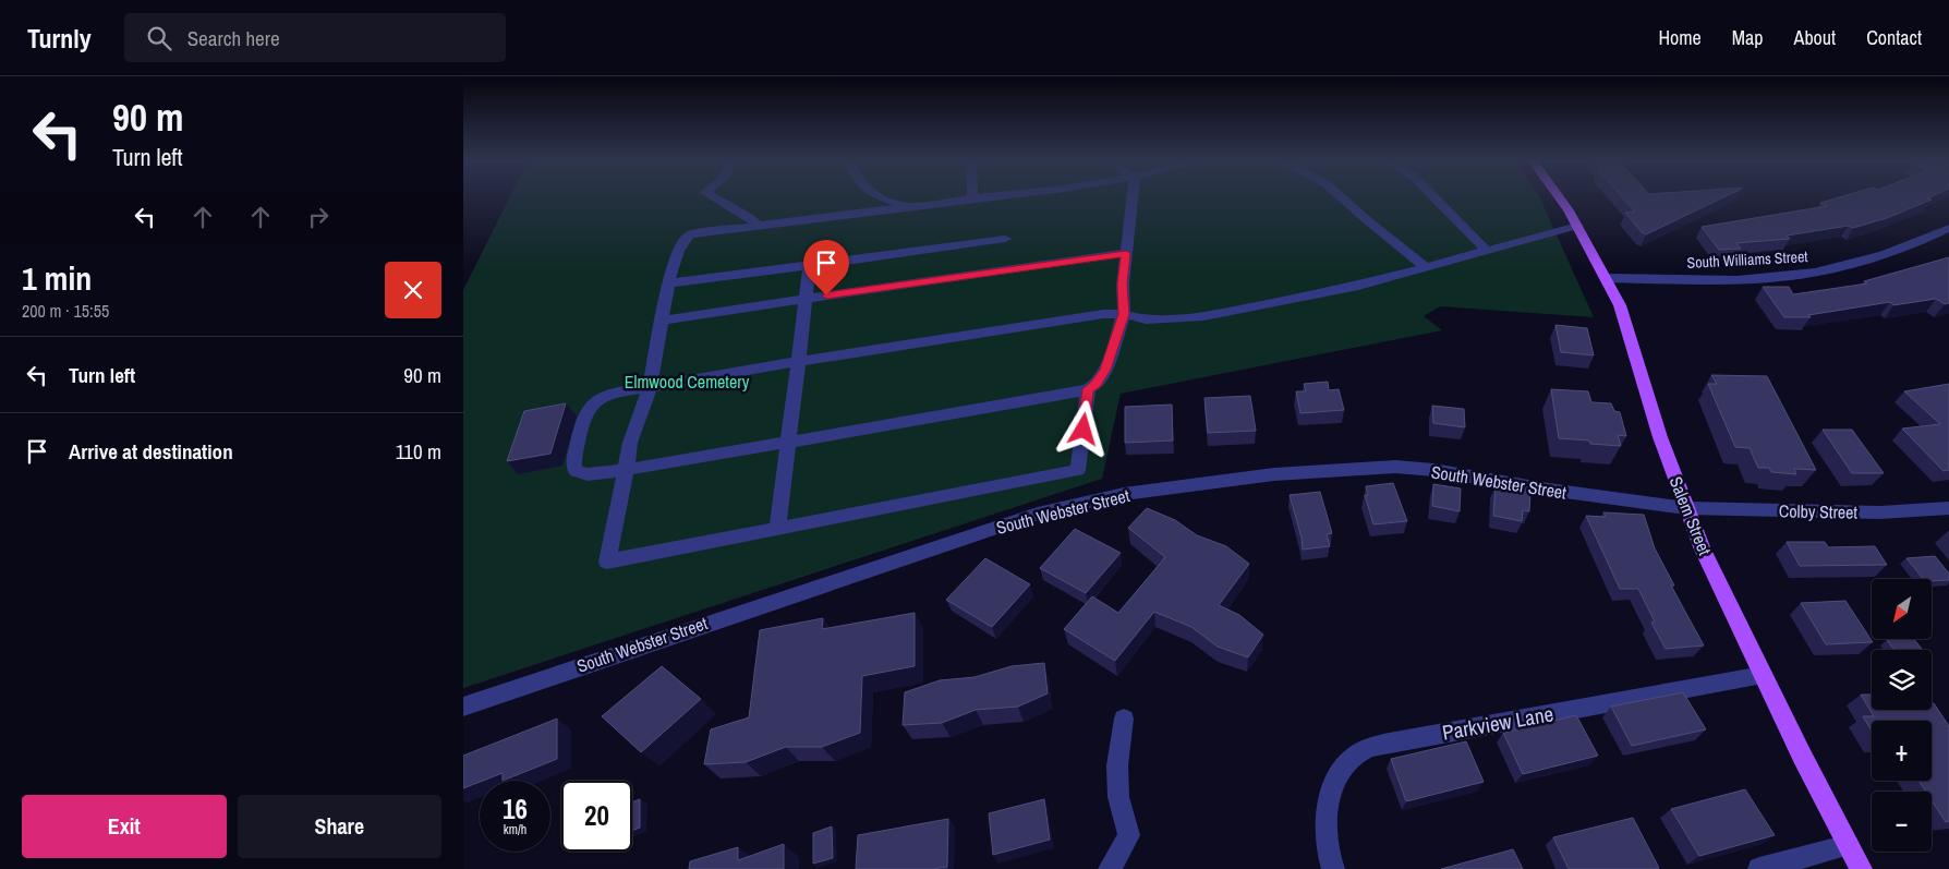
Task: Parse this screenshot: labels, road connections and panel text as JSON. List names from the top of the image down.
{
  "streets": {
    "main road": ["Salem Street"],
    "street": [
      "South Williams Street",
      "South Webster Street",
      "Colby Street",
      "Parkview Lane"
    ]
  },
  "crossings": [
    ["South Williams Street", "Salem Street"],
    ["South Webster Street", "Colby Street"],
    ["South Webster Street", "Salem Street"],
    ["Colby Street", "Salem Street"],
    ["Salem Street", "Parkview Lane"]
  ],
  "parks": ["Elmwood Cemetery"],
  "north": "bottom left",
  "page": {
    "header": "Turnly",
    "search": "Search here",
    "nav": [
      "Home",
      "Map",
      "About",
      "Contact"
    ],
    "turn": ["90 m", "Turn left"],
    "heading": ["1 min", "200 m · 15:55"],
    "list": [
      {
        "name": "Turn left",
        "value": "90 m"
      },
      {
        "name": "Arrive at destination",
        "value": "110 m"
      }
    ],
    "map_buttons": ["+", "−"],
    "speed": "16 km/h",
    "limit": "20",
    "buttons": ["Exit", "Share"]
  }
}
